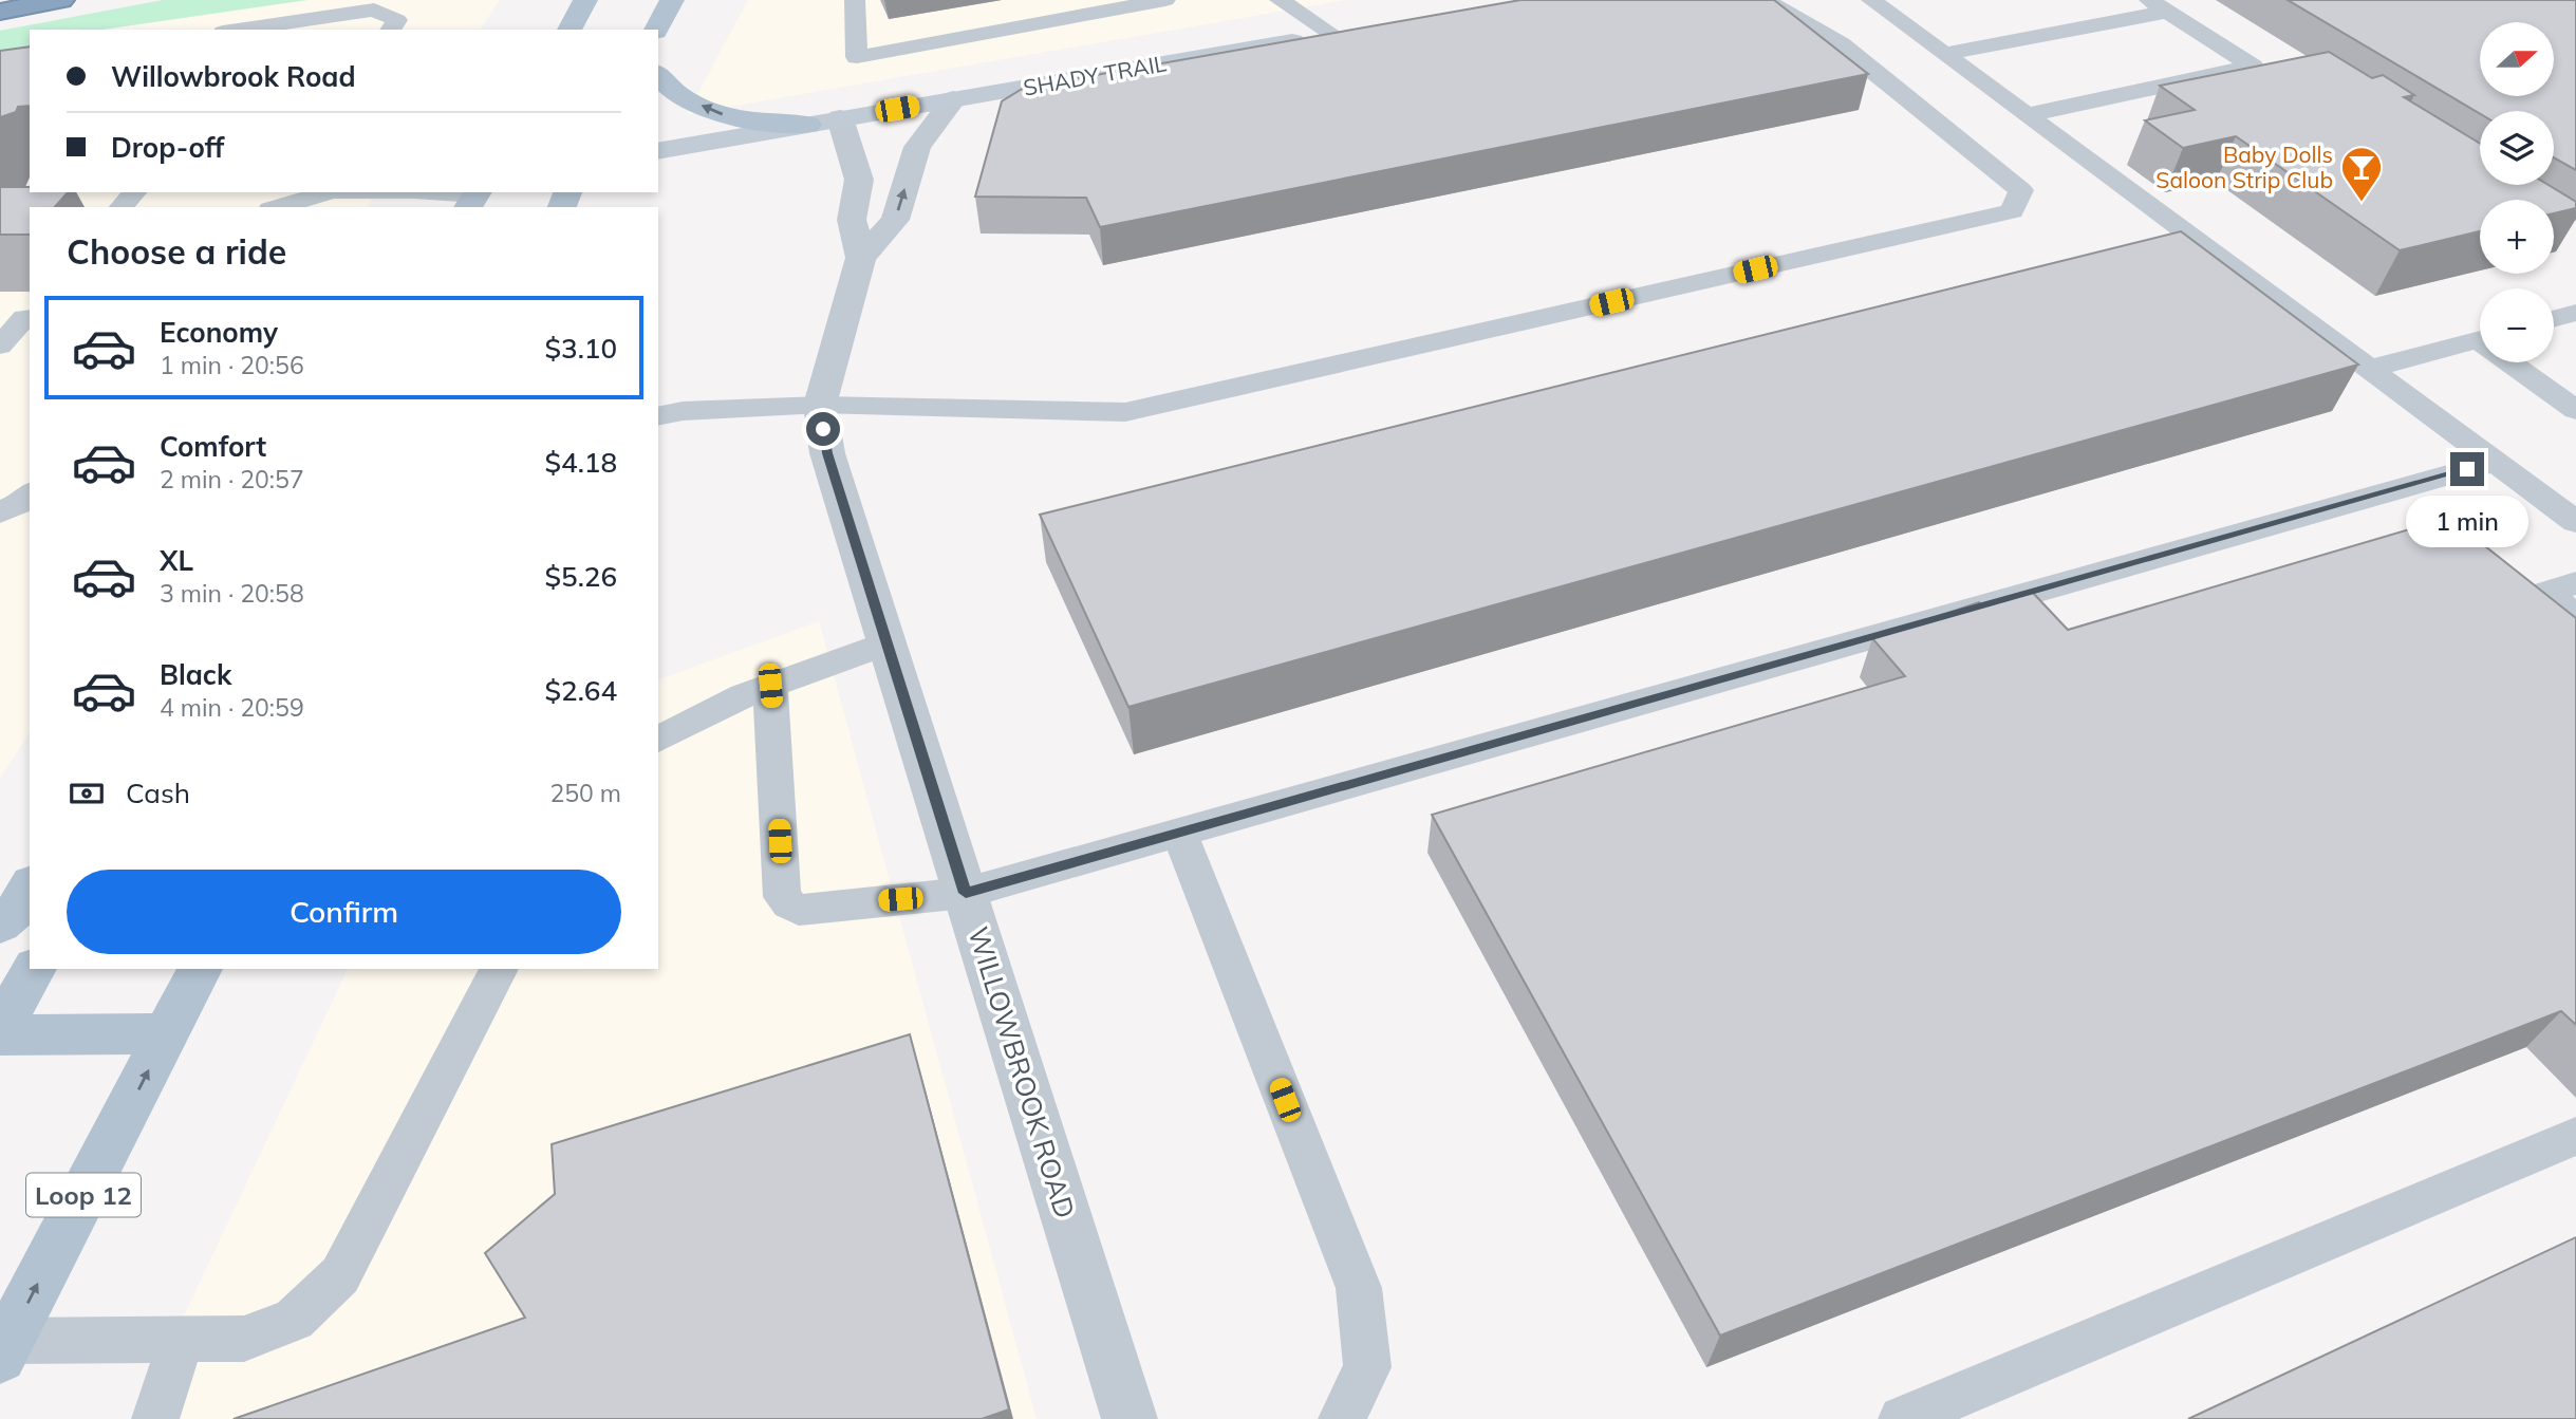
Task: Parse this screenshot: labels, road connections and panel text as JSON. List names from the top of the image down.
{
  "streets": {
    "main road": ["Loop 12"],
    "street": ["SHADY TRAIL", "WILLOWBROOK ROAD"]
  },
  "crossings": [
    ["SHADY TRAIL", "WILLOWBROOK ROAD"]
  ],
  "places": {
    "bar": ["Baby Dolls Saloon Strip Club"]
  },
  "north": "right",
  "page": {
    "map_buttons": ["+", "−"],
    "banner": ["Willowbrook Road", "Drop-off"],
    "heading": "Choose a ride",
    "list": [
      {
        "name": "Economy",
        "note": "1 min · 20:56",
        "value": "$3.10"
      },
      {
        "name": "Comfort",
        "note": "2 min · 20:57",
        "value": "$4.18"
      },
      {
        "name": "XL",
        "note": "3 min · 20:58",
        "value": "$5.26"
      },
      {
        "name": "Black",
        "note": "4 min · 20:59",
        "value": "$2.64"
      }
    ],
    "bubble": "1 min",
    "pay": ["Cash", "250 m"],
    "buttons": "Confirm"
  }
}
